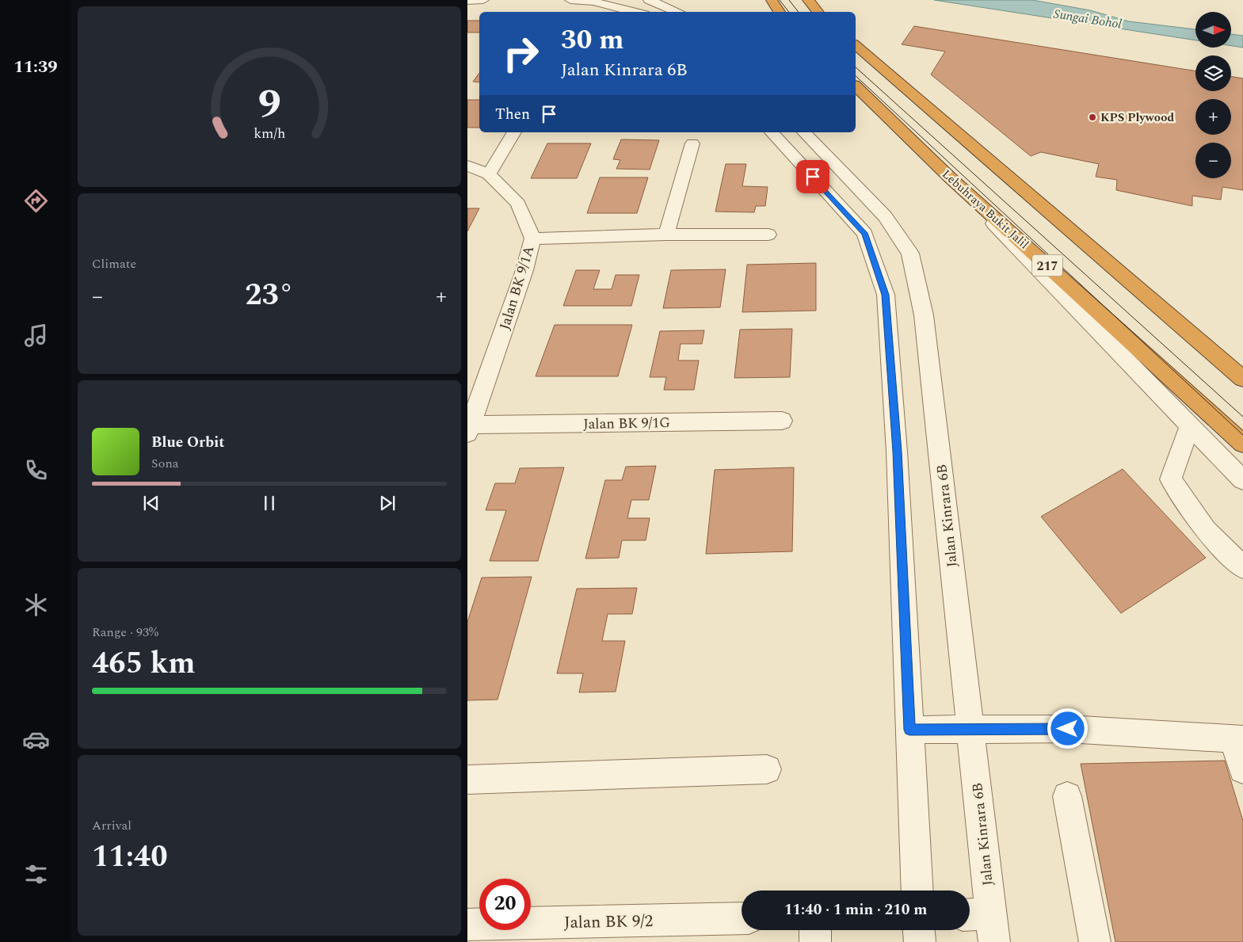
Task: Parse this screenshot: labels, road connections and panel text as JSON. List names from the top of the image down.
{
  "streets": {
    "highway": ["Lebuhraya Bukit Jalil", "217"],
    "street": [
      "Jalan BK 9/1A",
      "Jalan BK 9/1G",
      "Jalan Kinrara 6B",
      "Jalan BK 9/2"
    ]
  },
  "crossings": [
    ["Jalan BK 9/1A", "Jalan BK 9/1G"]
  ],
  "water": ["Sungai Bohol"],
  "places": ["KPS Plywood"],
  "north": "right",
  "page": {
    "tabs": "11:39",
    "map_buttons": ["+", "−"],
    "turn": ["30 m", "Jalan Kinrara 6B"],
    "then": "Then",
    "tile": [
      "Climate",
      ["Range · 93%", "465 km"],
      ["Arrival", "11:40"]
    ],
    "heat": ["−", "23°", "+"],
    "song": ["Blue Orbit", "Sona"],
    "limit": "20",
    "trip": "11:40 · 1 min · 210 m",
    "gauge": ["9", "km/h"]
  }
}
